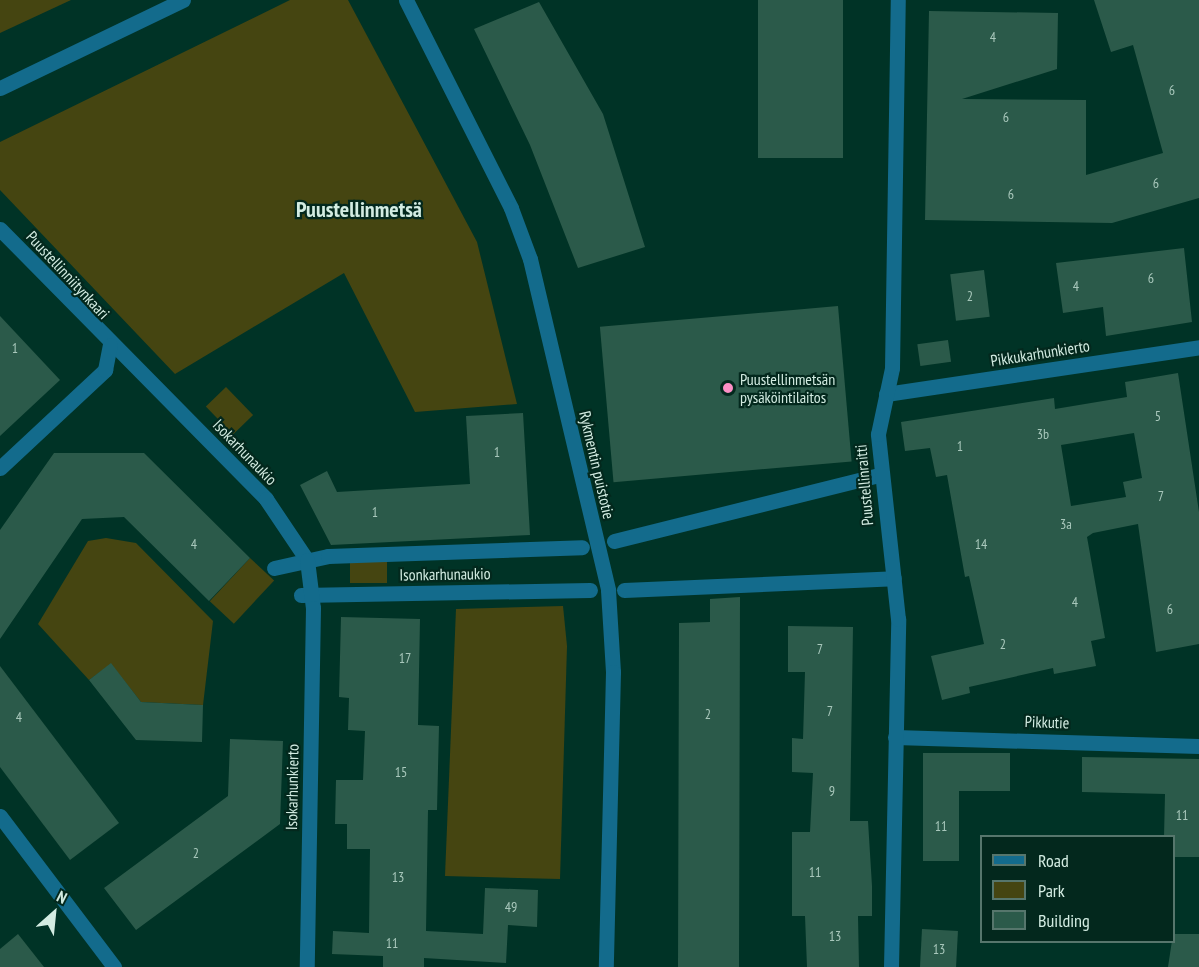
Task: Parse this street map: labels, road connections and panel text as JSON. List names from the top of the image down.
{
  "streets": {
    "street": [
      "Puustellinniitynkaari",
      "Pikkukarhunkierto",
      "Isokarhunaukio",
      "Rykmentin puistotie",
      "Puustellinraitti",
      "Isonkarhunaukio",
      "Pikkutie",
      "Isokarhunkierto"
    ]
  },
  "crossings": [
    ["Puustellinniitynkaari", "Isokarhunaukio"],
    ["Pikkukarhunkierto", "Puustellinraitti"],
    ["Isokarhunaukio", "Isonkarhunaukio"],
    ["Isokarhunaukio", "Isokarhunkierto"],
    ["Puustellinraitti", "Pikkutie"],
    ["Isonkarhunaukio", "Isokarhunkierto"]
  ],
  "districts": ["Puustellinmetsä"],
  "places": ["Puustellinmetsän pysäköintilaitos"],
  "house_numbers": [
    "4",
    "6",
    "6",
    "6",
    "6",
    "6",
    "4",
    "2",
    "1",
    "5",
    "3b",
    "1",
    "1",
    "7",
    "1",
    "3a",
    "4",
    "14",
    "4",
    "6",
    "2",
    "7",
    "17",
    "7",
    "2",
    "4",
    "15",
    "9",
    "11",
    "11",
    "2",
    "11",
    "13",
    "49",
    "13",
    "11",
    "13"
  ],
  "legend": ["Road", "Park", "Building"],
  "north": "top right"
}
